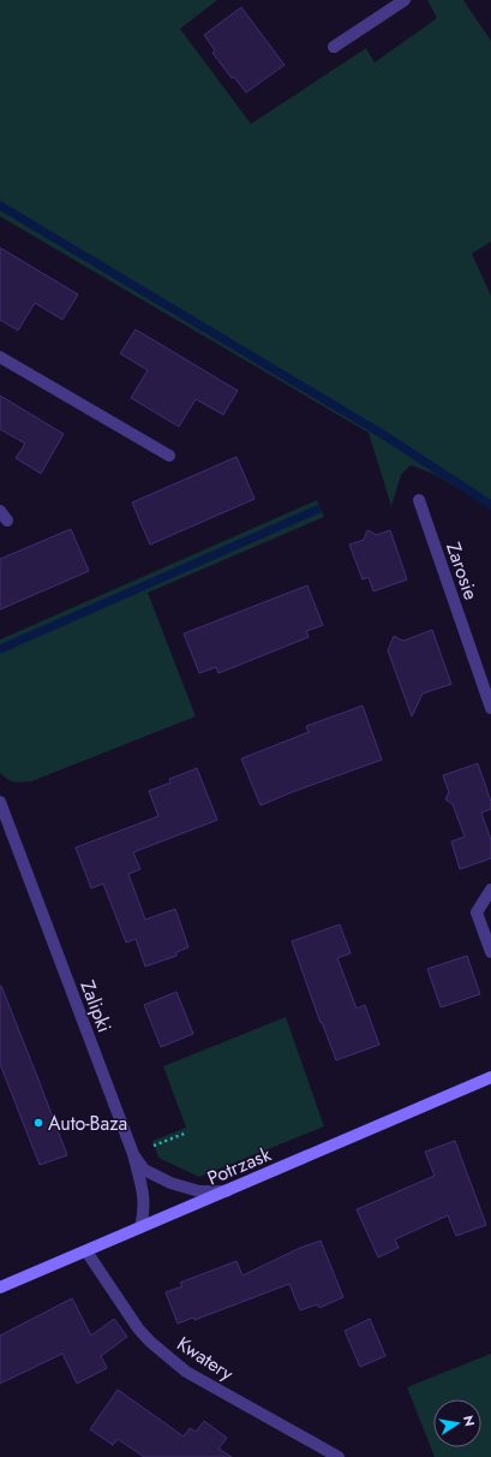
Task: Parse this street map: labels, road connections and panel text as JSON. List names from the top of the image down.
{
  "streets": {
    "street": [
      "Zarosie",
      "Zalipki",
      "Potrzask",
      "Kwatery"
    ]
  },
  "crossings": [
    ["Zalipki", "Potrzask"],
    ["Potrzask", "Kwatery"]
  ],
  "places": ["Auto-Baza"],
  "north": "right"
}
